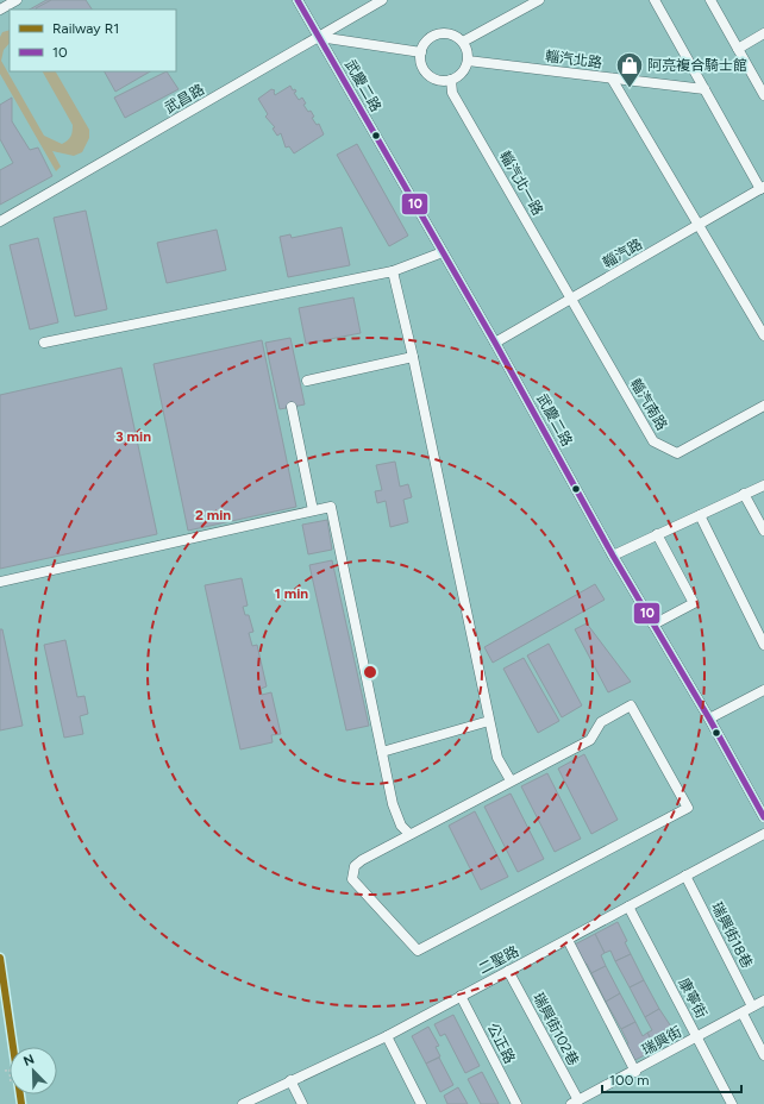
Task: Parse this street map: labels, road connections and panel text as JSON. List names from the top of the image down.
{
  "streets": {
    "street": [
      "輜汽北路",
      "武慶二路",
      "武昌路",
      "輜汽北一路",
      "輜汽路",
      "輜汽南路",
      "瑞興街18巷",
      "二聖路",
      "康寧街",
      "瑞興街102巷",
      "瑞興街",
      "公正路"
    ]
  },
  "crossings": [
    ["輜汽北路", "輜汽北一路"],
    ["武慶二路", "武昌路"],
    ["武慶二路", "輜汽路"],
    ["輜汽北一路", "輜汽路"],
    ["輜汽北一路", "輜汽南路"],
    ["輜汽路", "輜汽南路"],
    ["瑞興街18巷", "二聖路"],
    ["瑞興街18巷", "瑞興街"],
    ["二聖路", "康寧街"],
    ["二聖路", "瑞興街102巷"],
    ["二聖路", "公正路"],
    ["康寧街", "瑞興街"],
    ["瑞興街102巷", "瑞興街"]
  ],
  "places": {
    "shop": ["阿亮複合騎士館"]
  },
  "lines": ["transit line 10", "rail line R1"],
  "legend": ["Railway R1", "10"],
  "scale_bar": "100 m",
  "north": "top left",
  "rings": ["3 min", "2 min", "1 min"]
}
